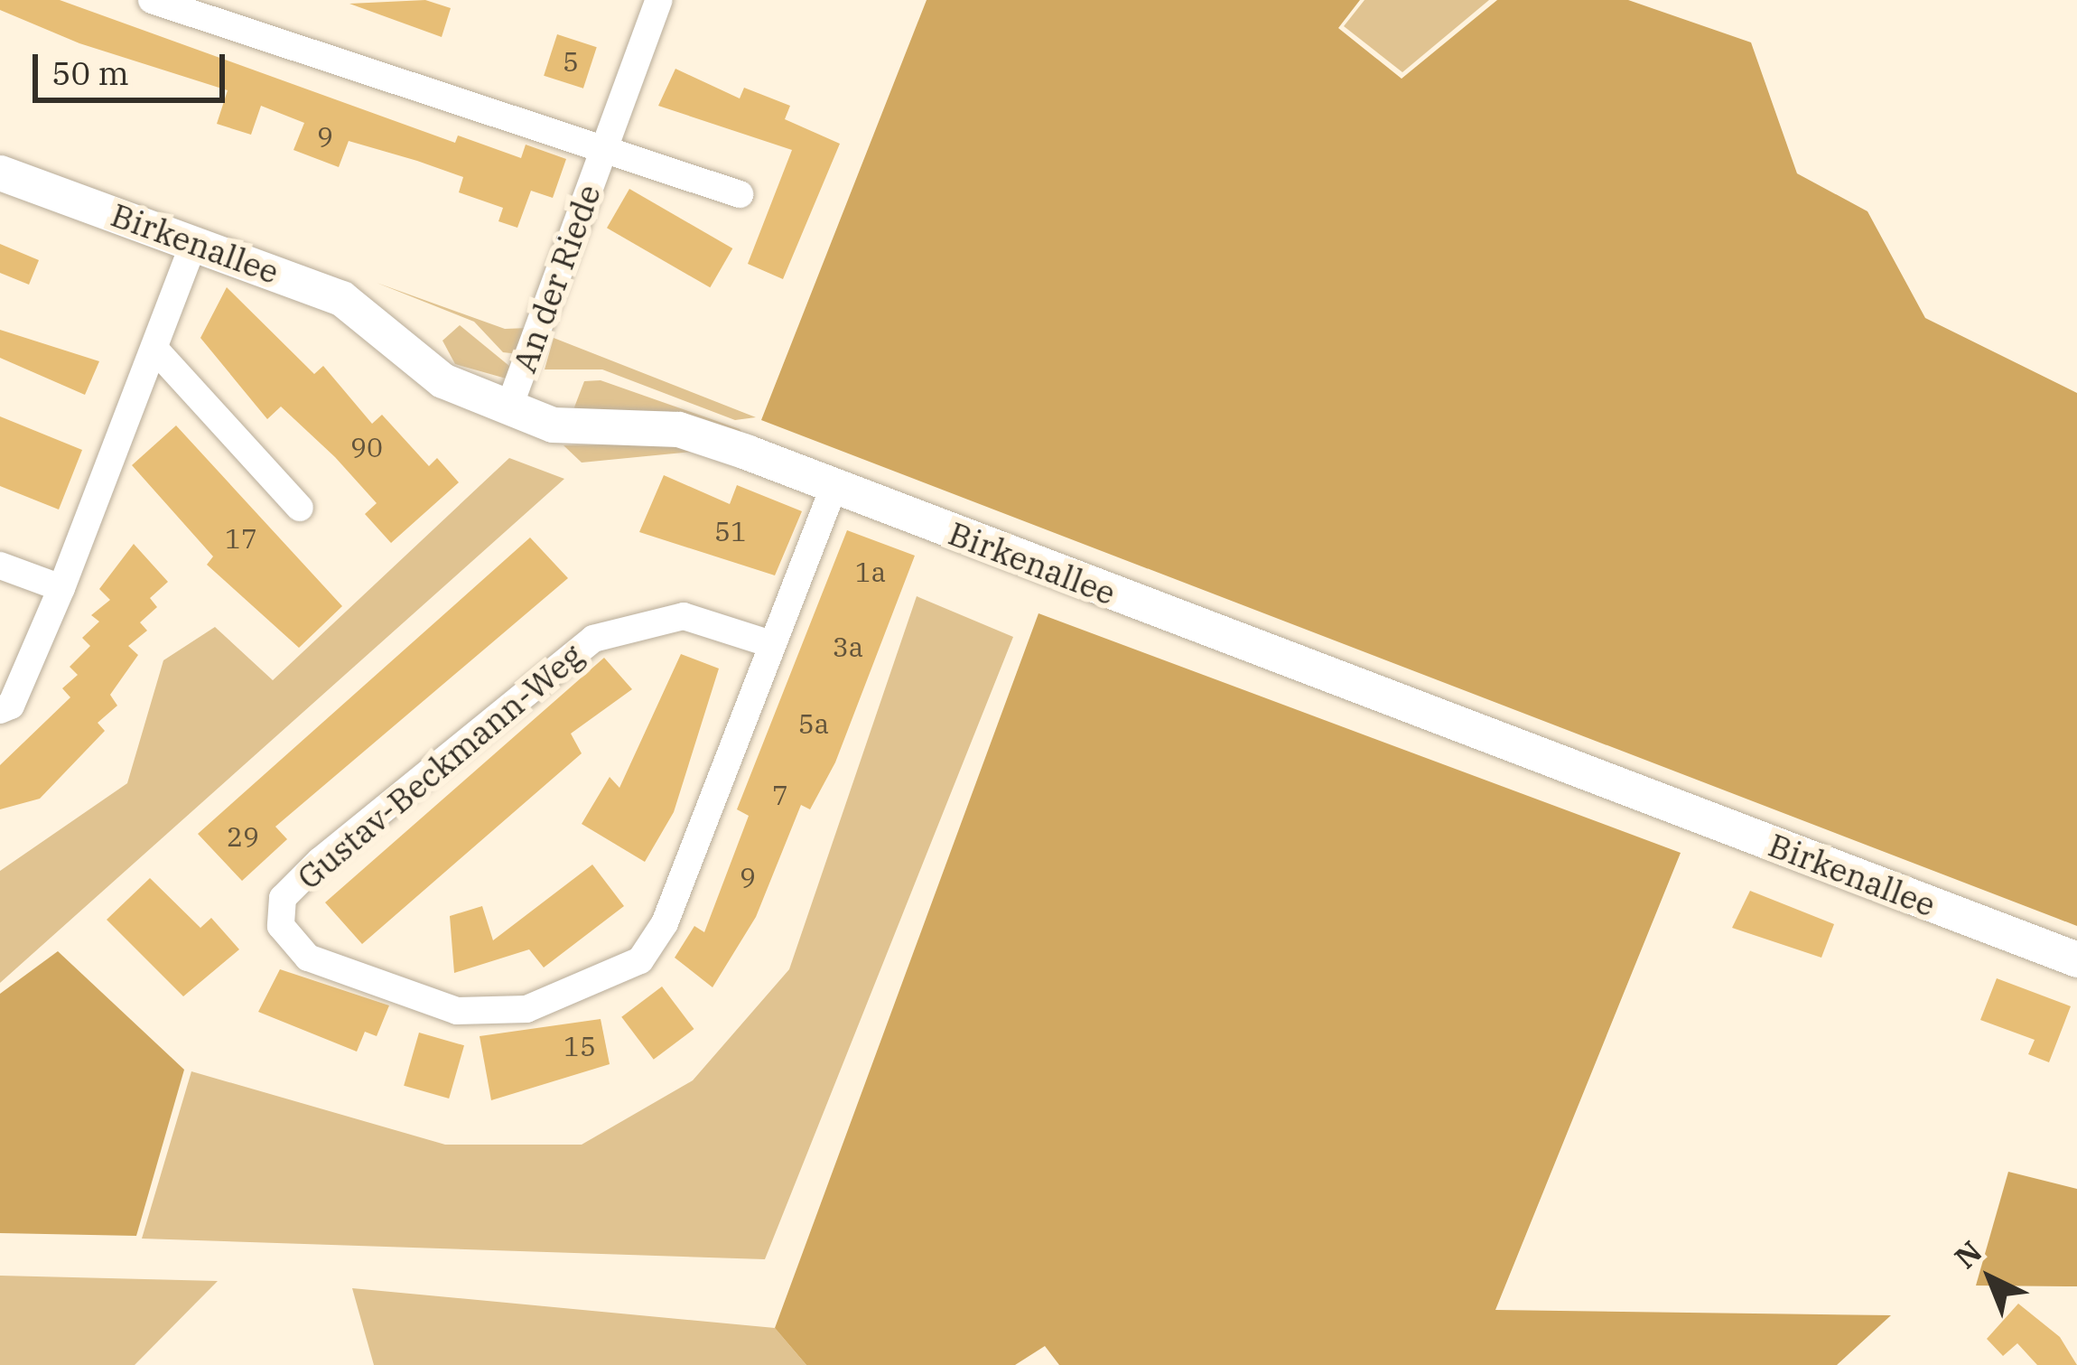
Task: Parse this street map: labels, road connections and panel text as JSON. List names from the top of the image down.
{
  "streets": {
    "street": ["Birkenallee", "An der Riede", "Gustav-Beckmann-Weg"]
  },
  "crossings": [
    ["Birkenallee", "An der Riede"],
    ["Birkenallee", "Gustav-Beckmann-Weg"]
  ],
  "house_numbers": [
    "5",
    "9",
    "90",
    "51",
    "17",
    "1a",
    "3a",
    "5a",
    "7",
    "29",
    "9",
    "15"
  ],
  "scale_bar": "50 m",
  "north": "top left"
}
